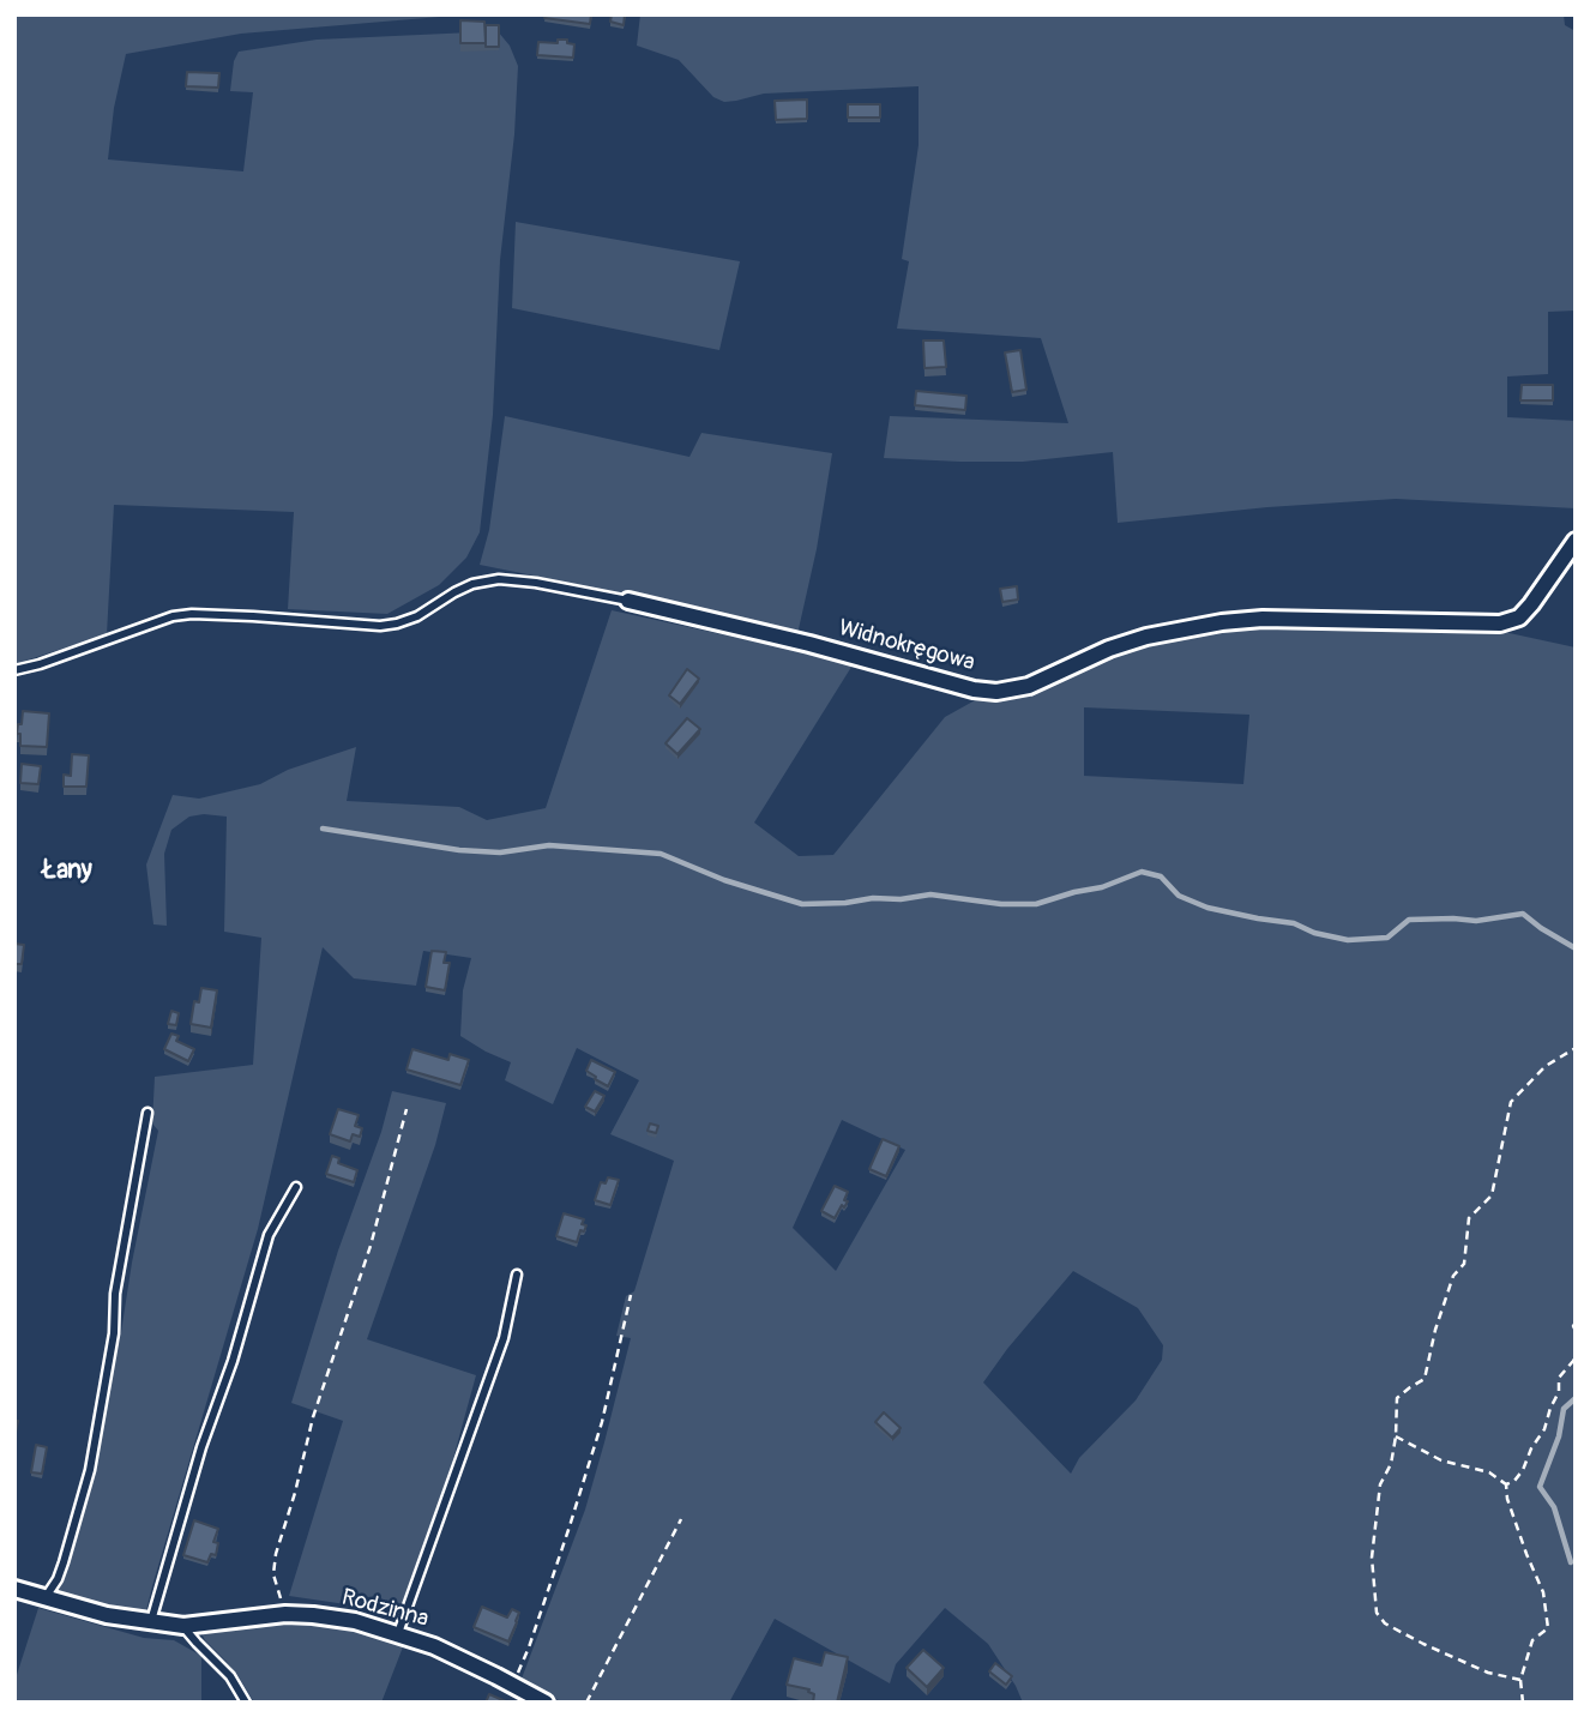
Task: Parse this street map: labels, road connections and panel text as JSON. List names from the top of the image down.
{
  "streets": {
    "street": ["Widnokręgowa", "Rodzinna"]
  },
  "districts": ["Łany"]
}
